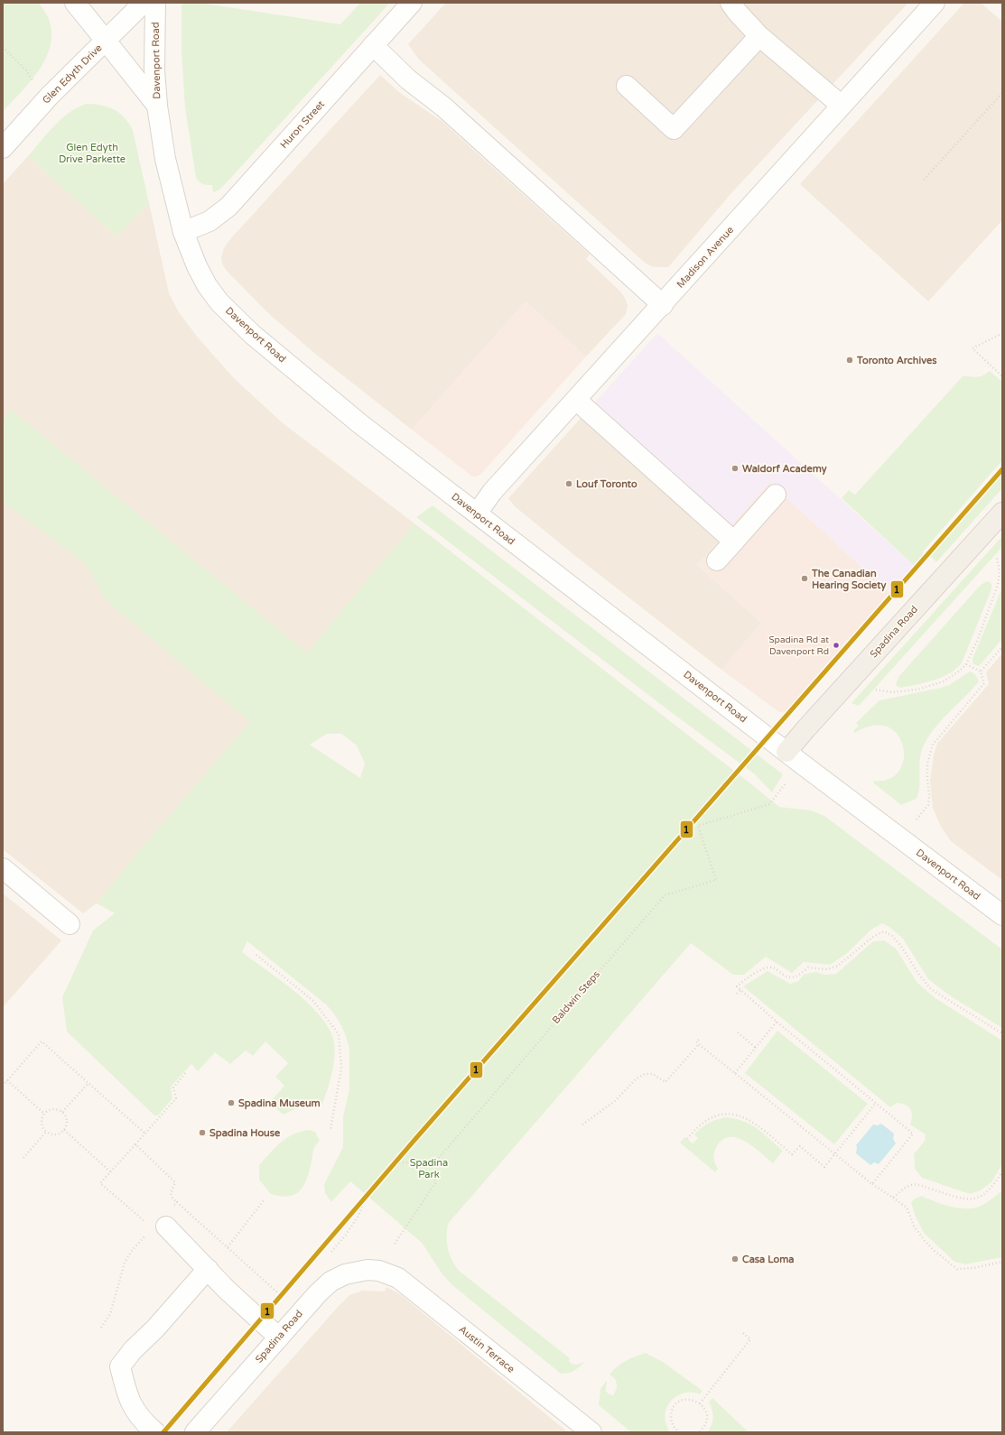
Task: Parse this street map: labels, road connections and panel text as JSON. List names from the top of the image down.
{
  "streets": {
    "main road": ["Spadina Road"],
    "street": [
      "Davenport Road",
      "Glen Edyth Drive",
      "Huron Street",
      "Madison Avenue",
      "Austin Terrace"
    ],
    "path": ["Baldwin Steps"]
  },
  "crossings": [
    ["Davenport Road", "Huron Street"],
    ["Davenport Road", "Madison Avenue"],
    ["Davenport Road", "Spadina Road"],
    ["Spadina Road", "Austin Terrace"]
  ],
  "parks": ["Glen Edyth Drive Parkette", "Spadina Park"],
  "places": [
    "Toronto Archives",
    "Waldorf Academy",
    "Louf Toronto",
    "The Canadian Hearing Society",
    "Spadina Rd at Davenport Rd",
    "Spadina Museum",
    "Spadina House",
    "Casa Loma"
  ],
  "lines": ["transit line 1"]
}
